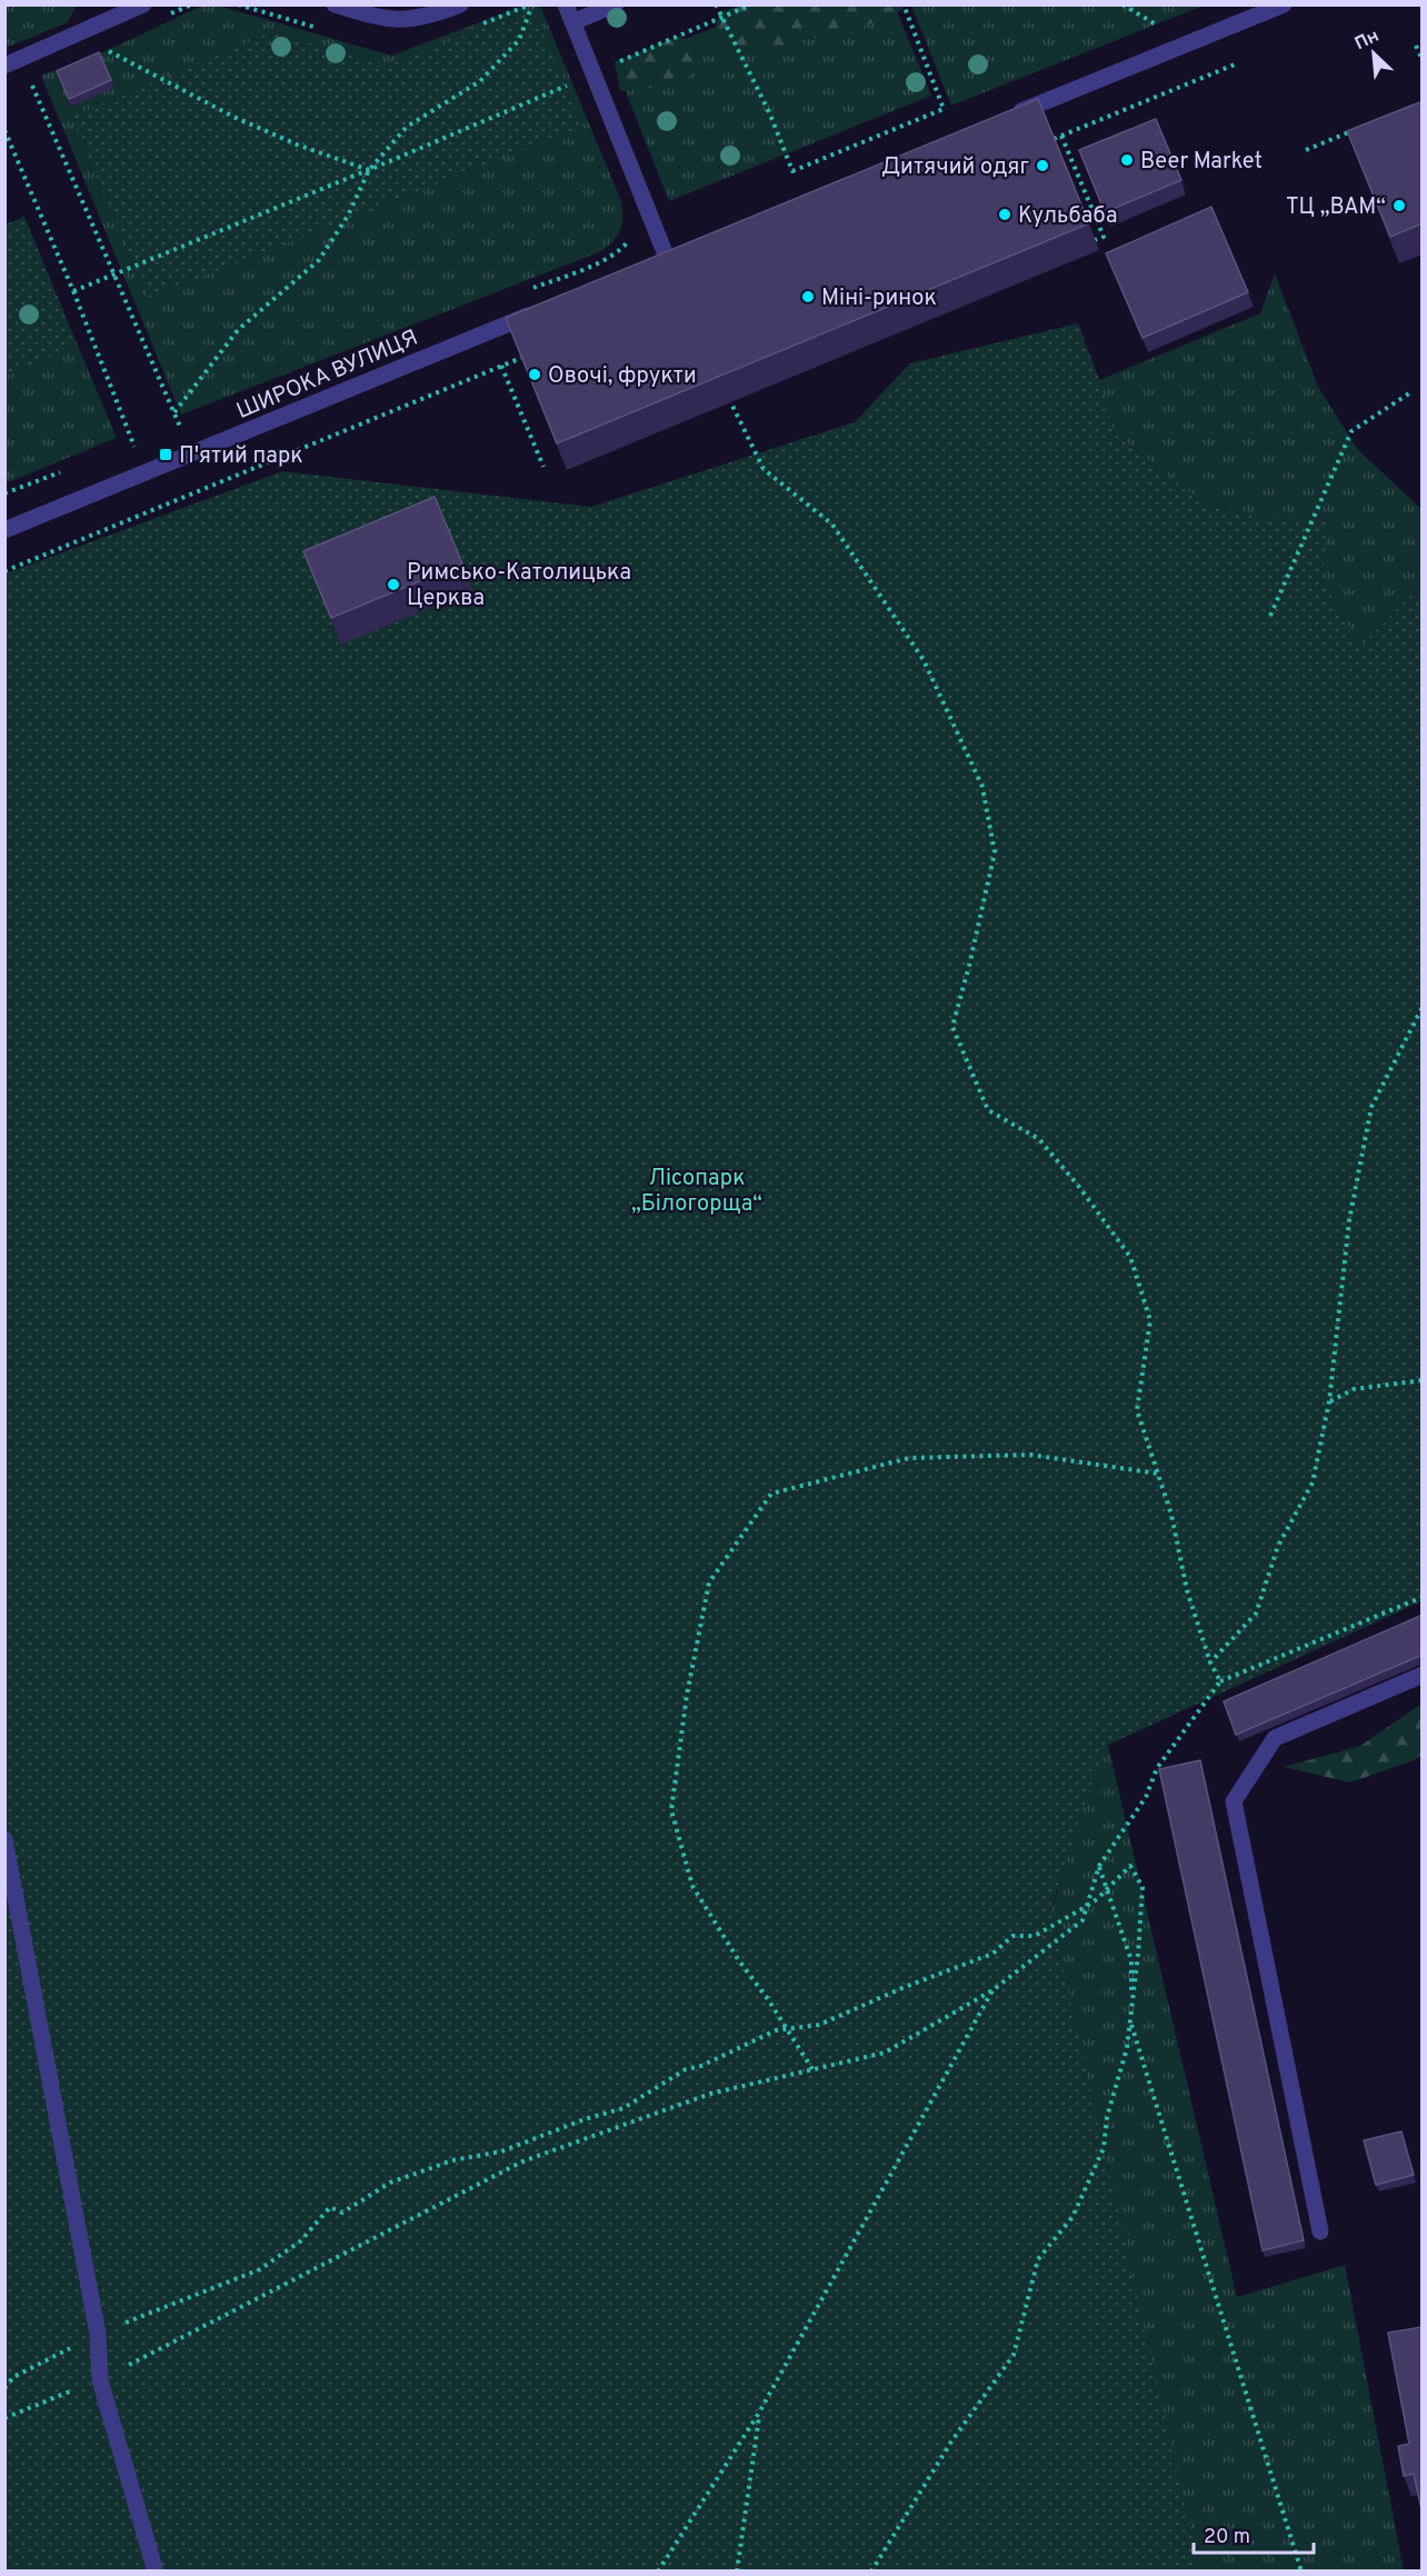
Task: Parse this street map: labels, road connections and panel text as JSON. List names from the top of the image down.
{
  "streets": {
    "street": ["ШИРОКА ВУЛИЦЯ"]
  },
  "parks": ["Лісопарк „Білогорща“"],
  "places": {
    "other": [
      "Beer Market",
      "Дитячий одяг",
      "ТЦ „ВАМ“",
      "Кульбаба",
      "Міні-ринок",
      "Овочі, фрукти",
      "Римсько-Католицька Церква"
    ],
    "transit": ["П'ятий парк"]
  },
  "scale_bar": "20 m",
  "north": "top left"
}
